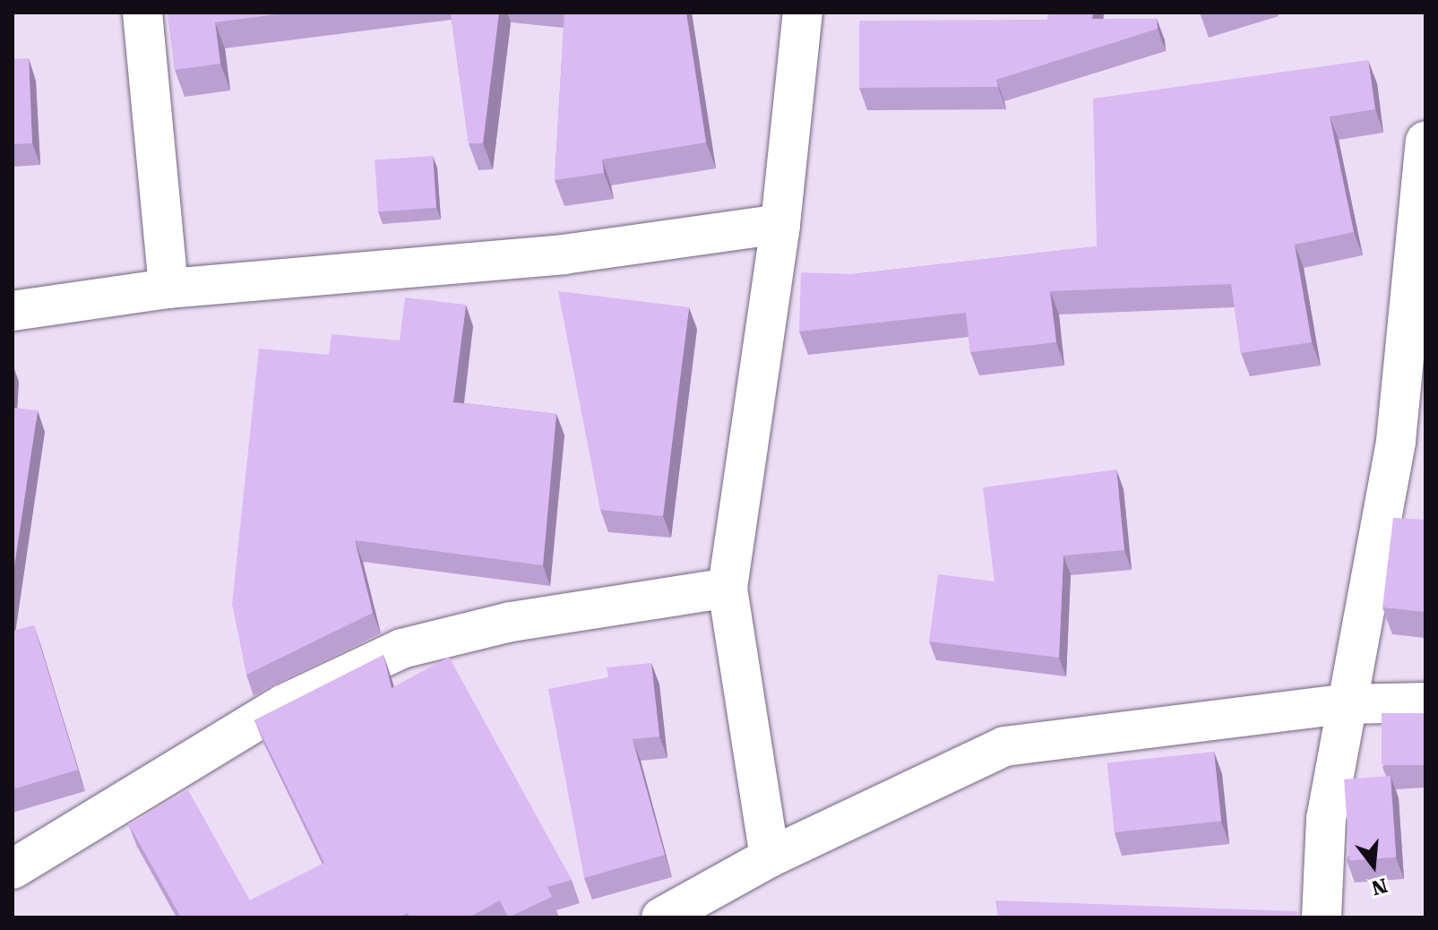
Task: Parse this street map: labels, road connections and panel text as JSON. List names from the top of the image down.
{
  "north": "bottom"
}
